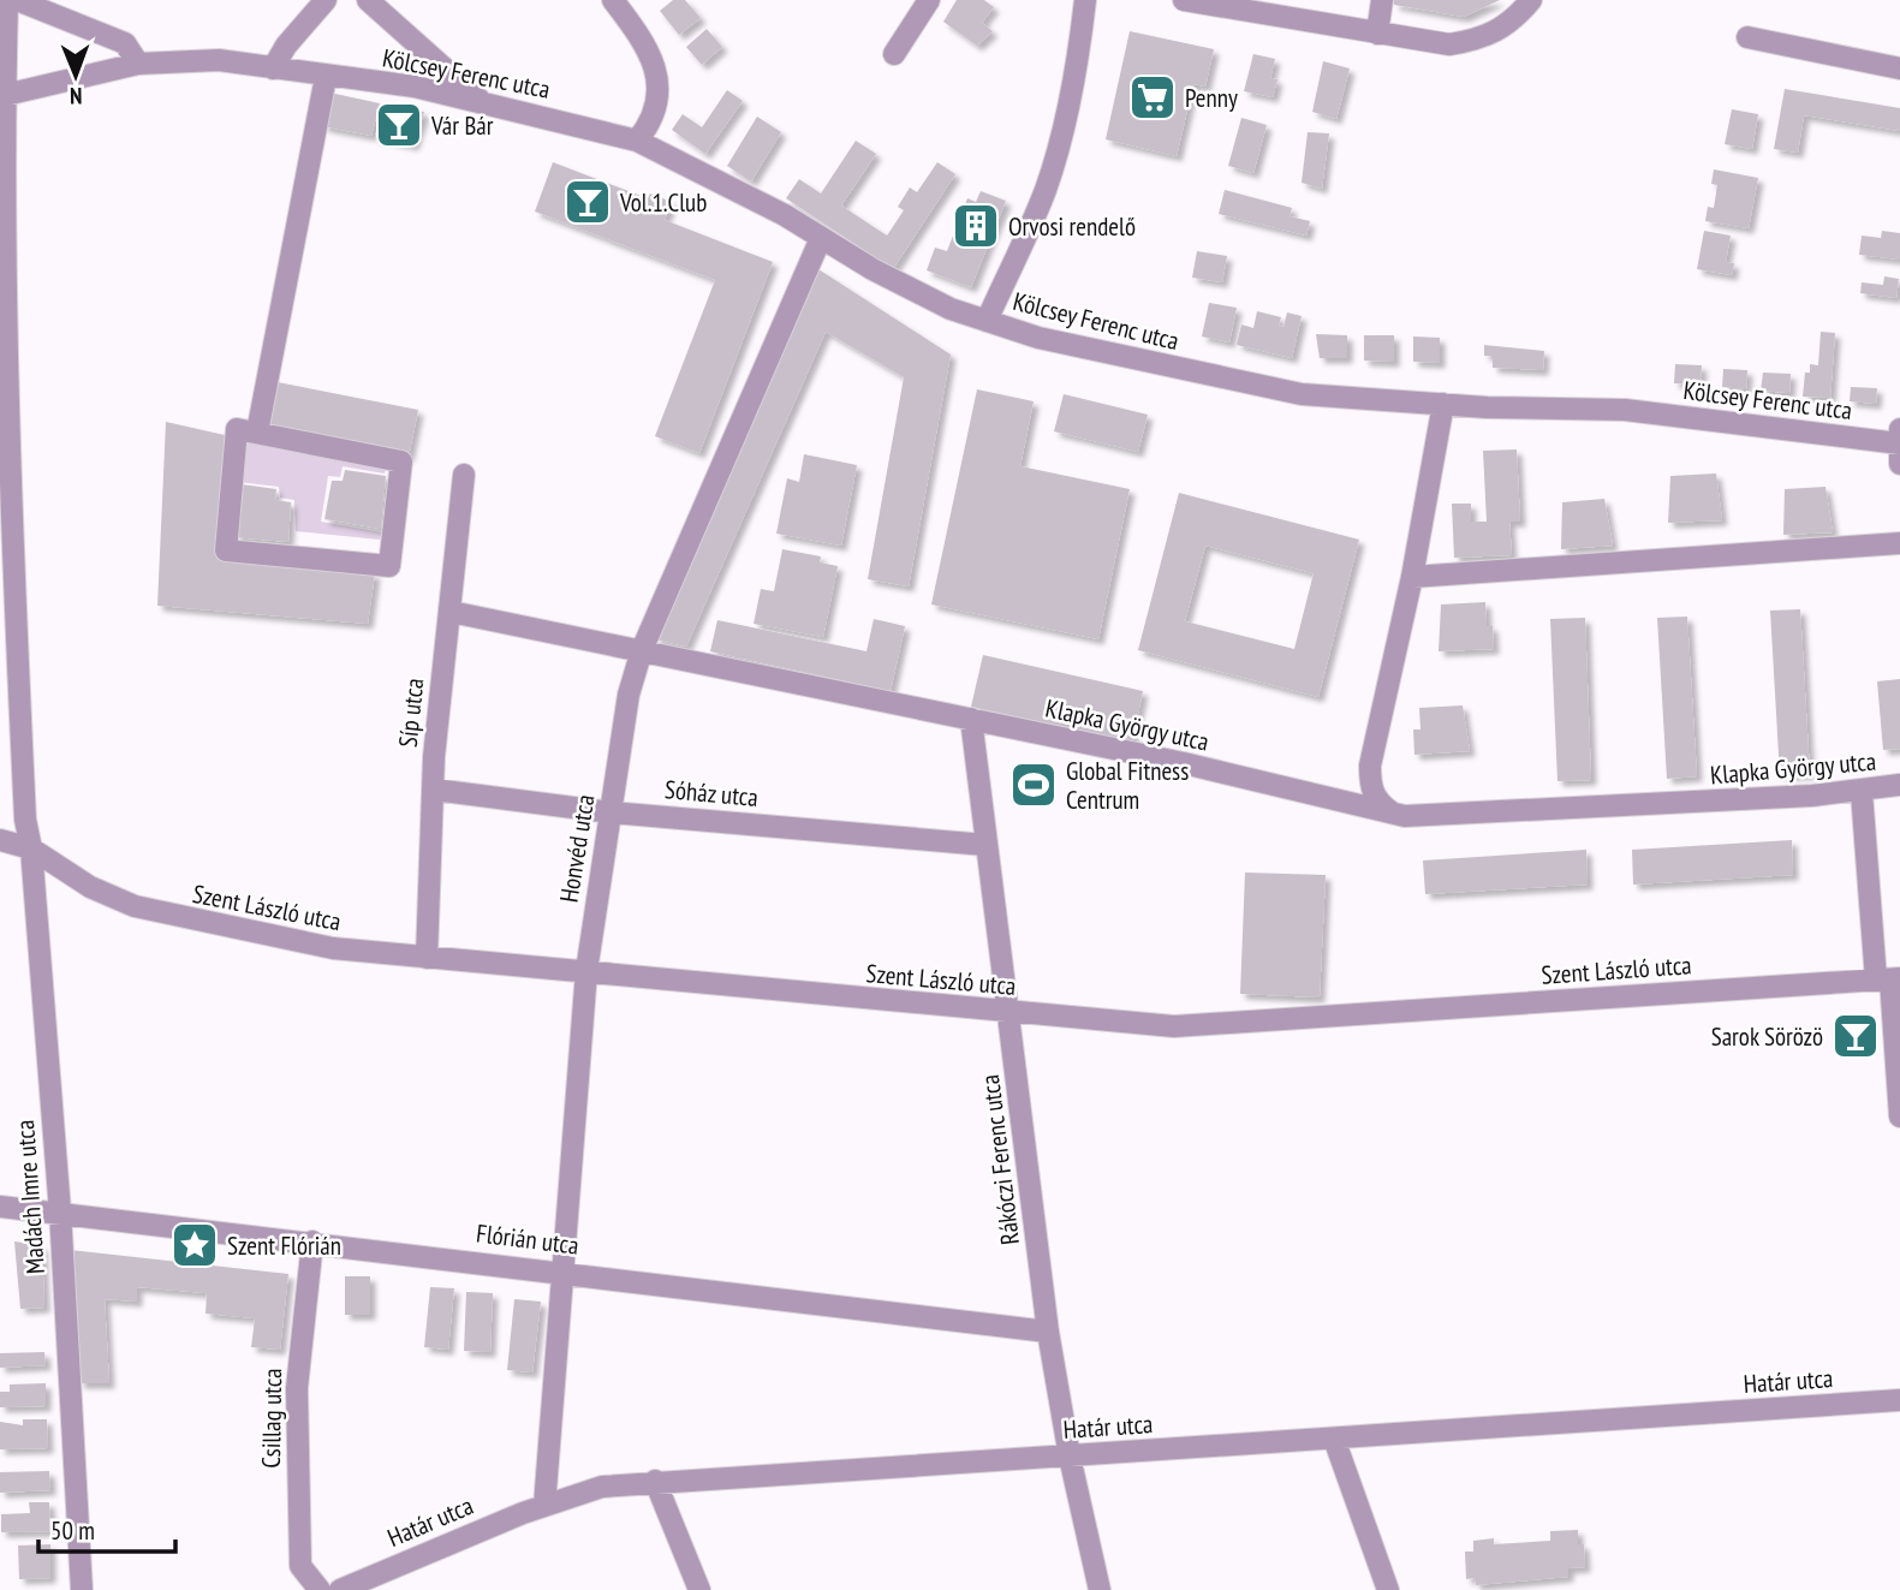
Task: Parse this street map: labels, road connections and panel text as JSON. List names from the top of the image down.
{
  "streets": {
    "street": [
      "Kölcsey Ferenc utca",
      "Síp utca",
      "Klapka György utca",
      "Sóház utca",
      "Honvéd utca",
      "Szent László utca",
      "Rákóczi Ferenc utca",
      "Madách Imre utca",
      "Flórián utca",
      "Határ utca",
      "Csillag utca"
    ]
  },
  "crossings": [
    ["Kölcsey Ferenc utca", "Honvéd utca"],
    ["Kölcsey Ferenc utca", "Madách Imre utca"],
    ["Síp utca", "Klapka György utca"],
    ["Síp utca", "Sóház utca"],
    ["Síp utca", "Szent László utca"],
    ["Klapka György utca", "Honvéd utca"],
    ["Klapka György utca", "Rákóczi Ferenc utca"],
    ["Sóház utca", "Honvéd utca"],
    ["Sóház utca", "Rákóczi Ferenc utca"],
    ["Honvéd utca", "Szent László utca"],
    ["Honvéd utca", "Flórián utca"],
    ["Honvéd utca", "Határ utca"],
    ["Szent László utca", "Rákóczi Ferenc utca"],
    ["Szent László utca", "Madách Imre utca"],
    ["Rákóczi Ferenc utca", "Flórián utca"],
    ["Rákóczi Ferenc utca", "Határ utca"],
    ["Madách Imre utca", "Flórián utca"],
    ["Flórián utca", "Csillag utca"]
  ],
  "places": {
    "supermarket": ["Penny"],
    "bar": ["Vár Bár", "Vol.1.Club", "Sarok Sörözö"],
    "building": ["Orvosi rendelő"],
    "sports": ["Global Fitness Centrum"],
    "place": ["Szent Flórián"]
  },
  "scale_bar": "50 m",
  "north": "bottom"
}
